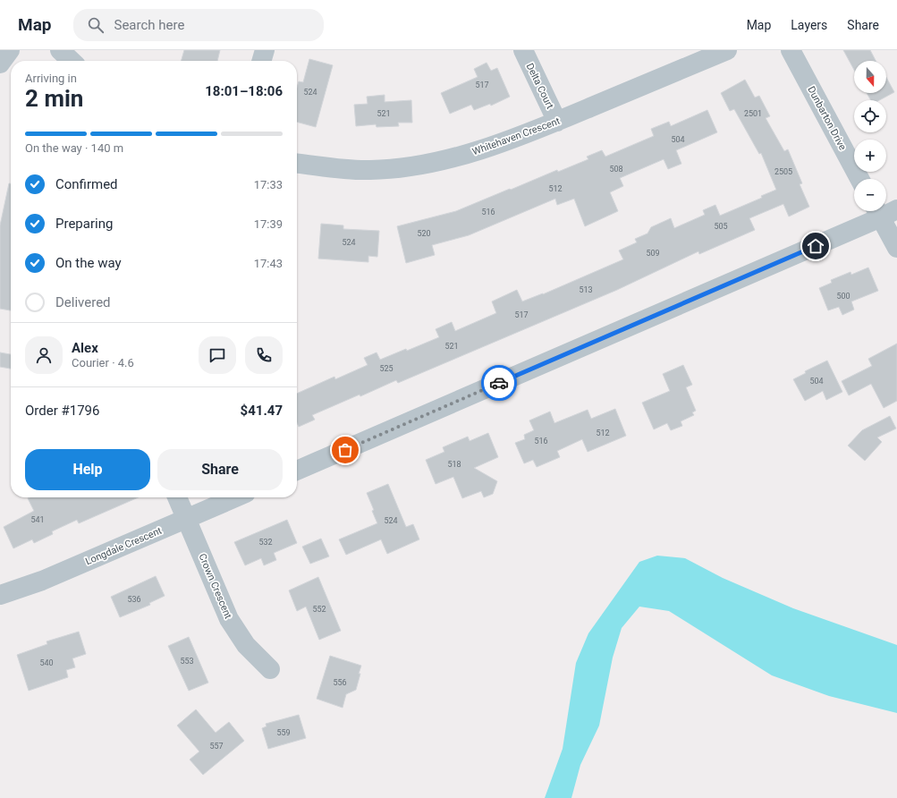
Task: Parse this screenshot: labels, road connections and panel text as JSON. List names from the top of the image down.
{
  "streets": {
    "street": [
      "Delta Court",
      "Dunbarton Drive",
      "Whitehaven Crescent",
      "Longdale Crescent",
      "Crown Crescent"
    ]
  },
  "crossings": [
    ["Delta Court", "Whitehaven Crescent"],
    ["Longdale Crescent", "Crown Crescent"]
  ],
  "house_numbers": [
    "517",
    "524",
    "521",
    "2501",
    "504",
    "508",
    "2505",
    "512",
    "516",
    "505",
    "520",
    "524",
    "509",
    "513",
    "500",
    "517",
    "521",
    "525",
    "504",
    "512",
    "516",
    "518",
    "541",
    "524",
    "532",
    "536",
    "552",
    "553",
    "540",
    "556",
    "559",
    "557"
  ],
  "north": "bottom",
  "page": {
    "header": "Map",
    "search": "Search here",
    "nav": ["Map", "Layers", "Share"],
    "map_buttons": ["+", "−"],
    "heading": ["2 min", "Arriving in", "18:01–18:06"],
    "panel": [
      "Alex",
      "Courier · 4.6",
      "Order #1796",
      "$41.47"
    ],
    "bar": "On the way · 140 m",
    "list": [
      ["Confirmed", "17:33"],
      ["Preparing", "17:39"],
      ["On the way", "17:43"],
      "Delivered"
    ],
    "buttons": ["Help", "Share"]
  }
}
